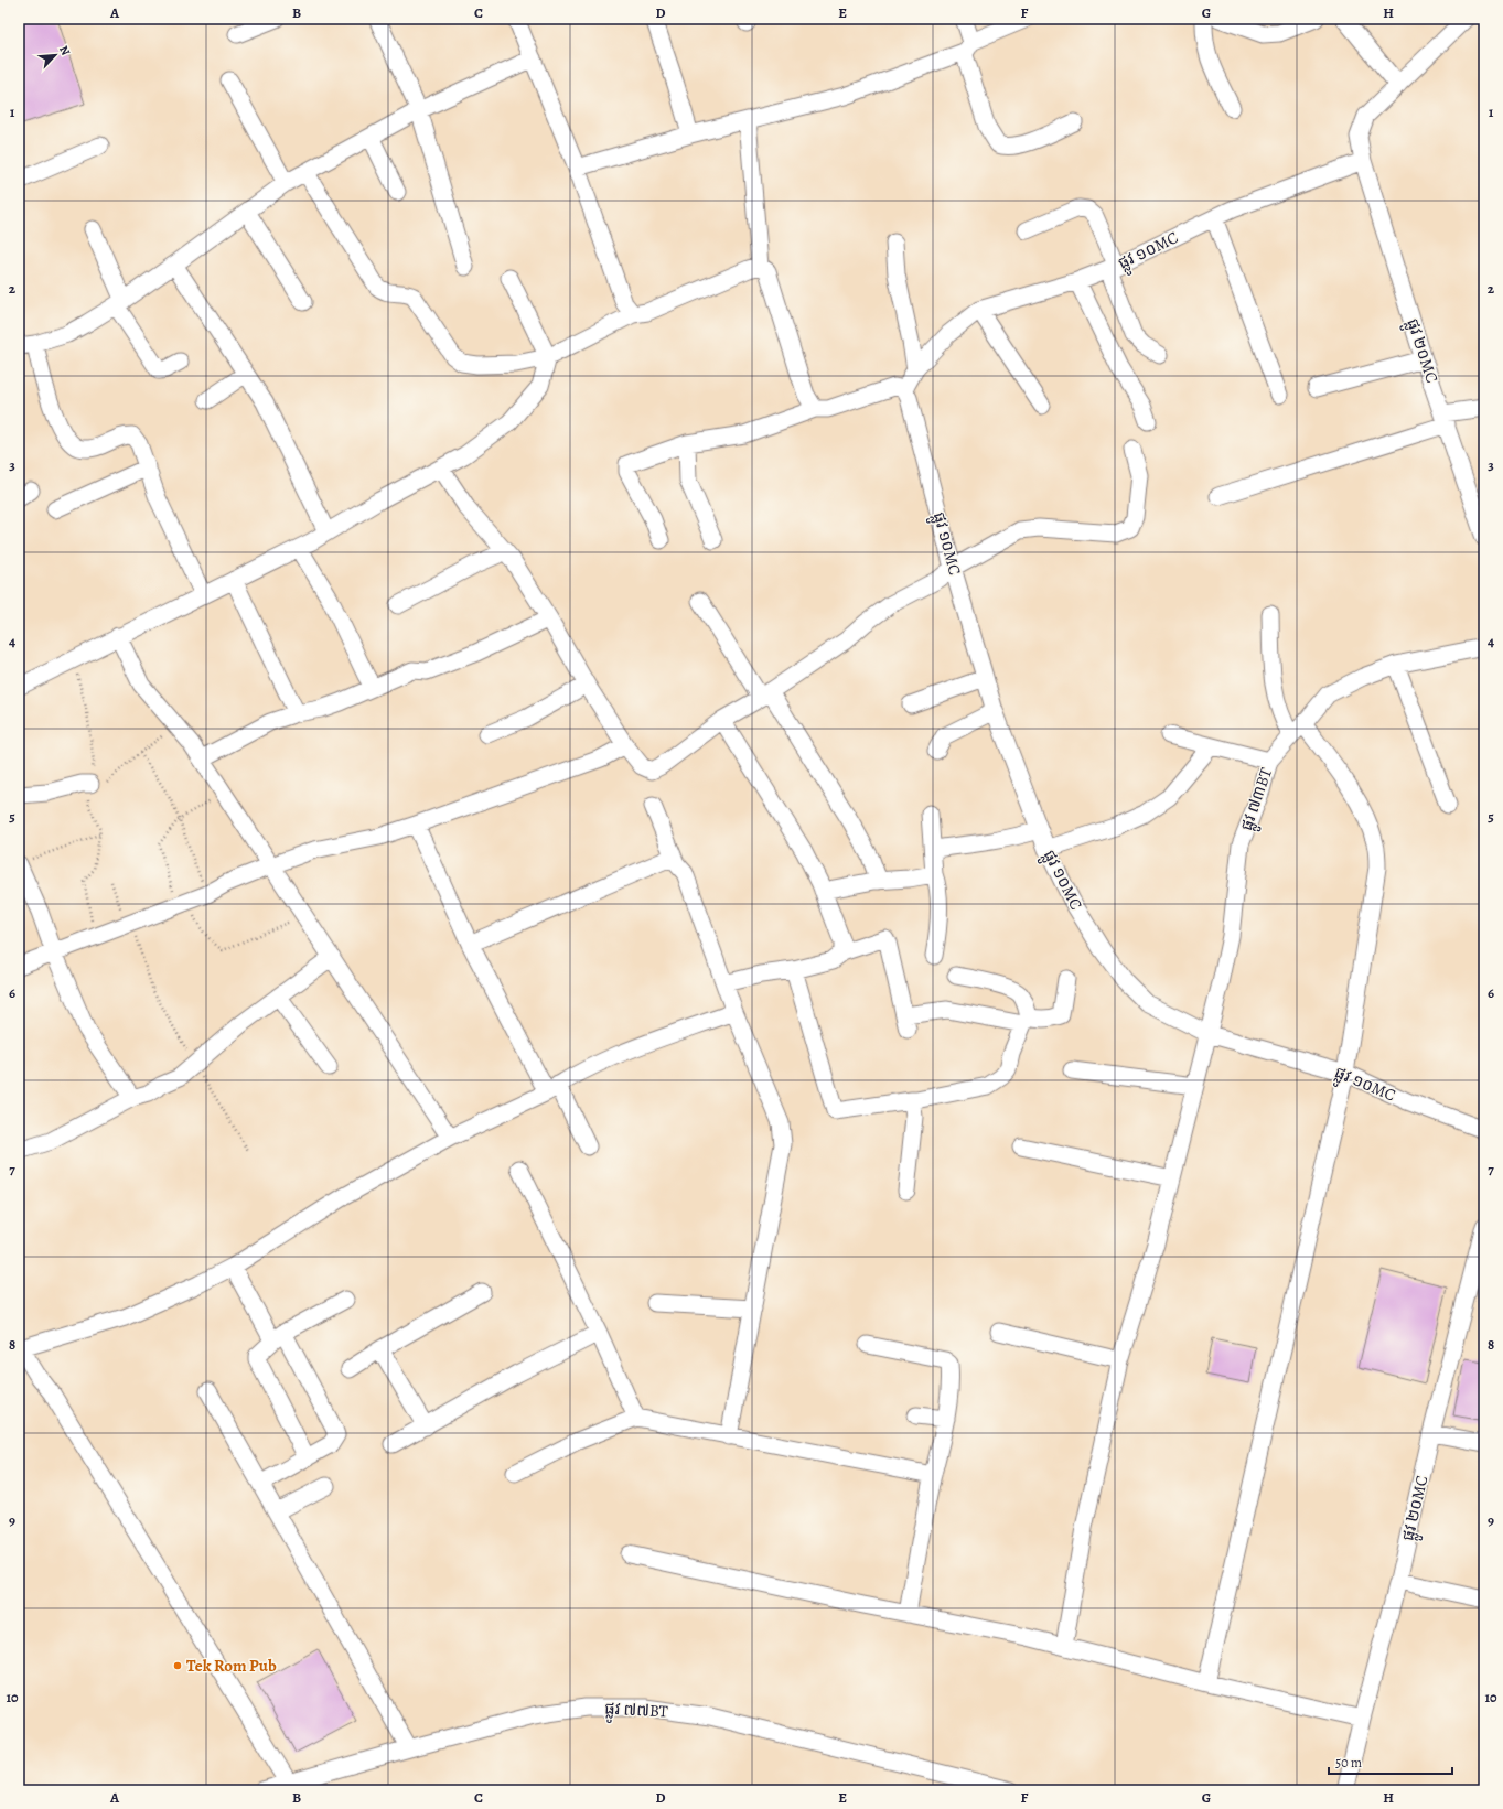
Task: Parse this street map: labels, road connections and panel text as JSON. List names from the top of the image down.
{
  "streets": {
    "street": [
      "ផ្លូវ ១០MC",
      "ផ្លូវ ២០MC",
      "ផ្លូវ ៧៣BT",
      "ផ្លូវ ៧៧BT"
    ]
  },
  "crossings": [
    ["ផ្លូវ ១០MC", "ផ្លូវ ២០MC"],
    ["ផ្លូវ ១០MC", "ផ្លូវ ៧៣BT"]
  ],
  "places": ["Tek Rom Pub"],
  "scale_bar": "50 m",
  "north": "top right",
  "grid": {
    "columns": [
      "A",
      "B",
      "C",
      "D",
      "E",
      "F",
      "G",
      "H"
    ],
    "rows": [
      "1",
      "2",
      "3",
      "4",
      "5",
      "6",
      "7",
      "8",
      "9",
      "10"
    ]
  }
}
